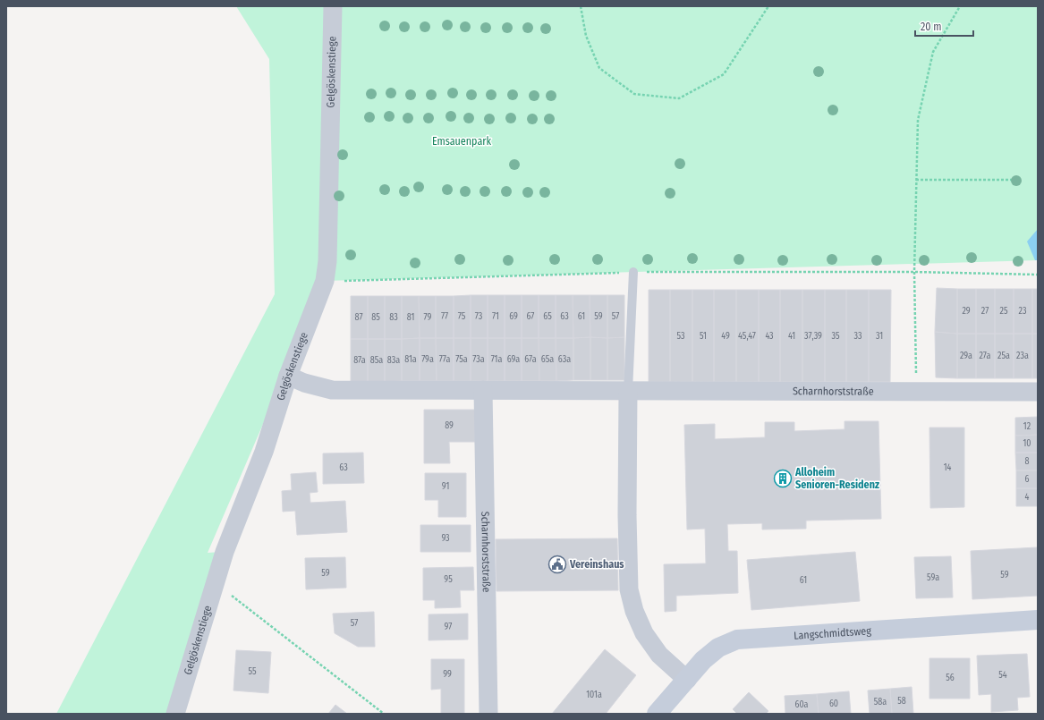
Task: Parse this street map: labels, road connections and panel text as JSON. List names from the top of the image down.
{
  "streets": {
    "street": ["Gelgöskenstiege", "Scharnhorststraße", "Langschmidtsweg"]
  },
  "crossings": [
    ["Gelgöskenstiege", "Scharnhorststraße"]
  ],
  "parks": ["Emsauenpark"],
  "places": {
    "building": ["Alloheim Senioren-Residenz"],
    "public building": ["Vereinshaus"]
  },
  "house_numbers": [
    "29",
    "27",
    "25",
    "23",
    "77",
    "75",
    "73",
    "71",
    "69",
    "67",
    "65",
    "63",
    "61",
    "59",
    "57",
    "87",
    "85",
    "83",
    "81",
    "79",
    "53",
    "51",
    "49",
    "45,47",
    "43",
    "41",
    "37,39",
    "35",
    "33",
    "31",
    "29a",
    "27a",
    "25a",
    "23a",
    "81a",
    "79a",
    "77a",
    "75a",
    "73a",
    "71a",
    "69a",
    "67a",
    "65a",
    "63a",
    "87a",
    "85a",
    "83a",
    "89",
    "12",
    "10",
    "8",
    "63",
    "14",
    "6",
    "91",
    "4",
    "93",
    "59",
    "59",
    "59a",
    "95",
    "61",
    "57",
    "97",
    "55",
    "99",
    "54",
    "56",
    "101a",
    "58",
    "58a",
    "60",
    "60a"
  ],
  "scale_bar": "20 m"
}
